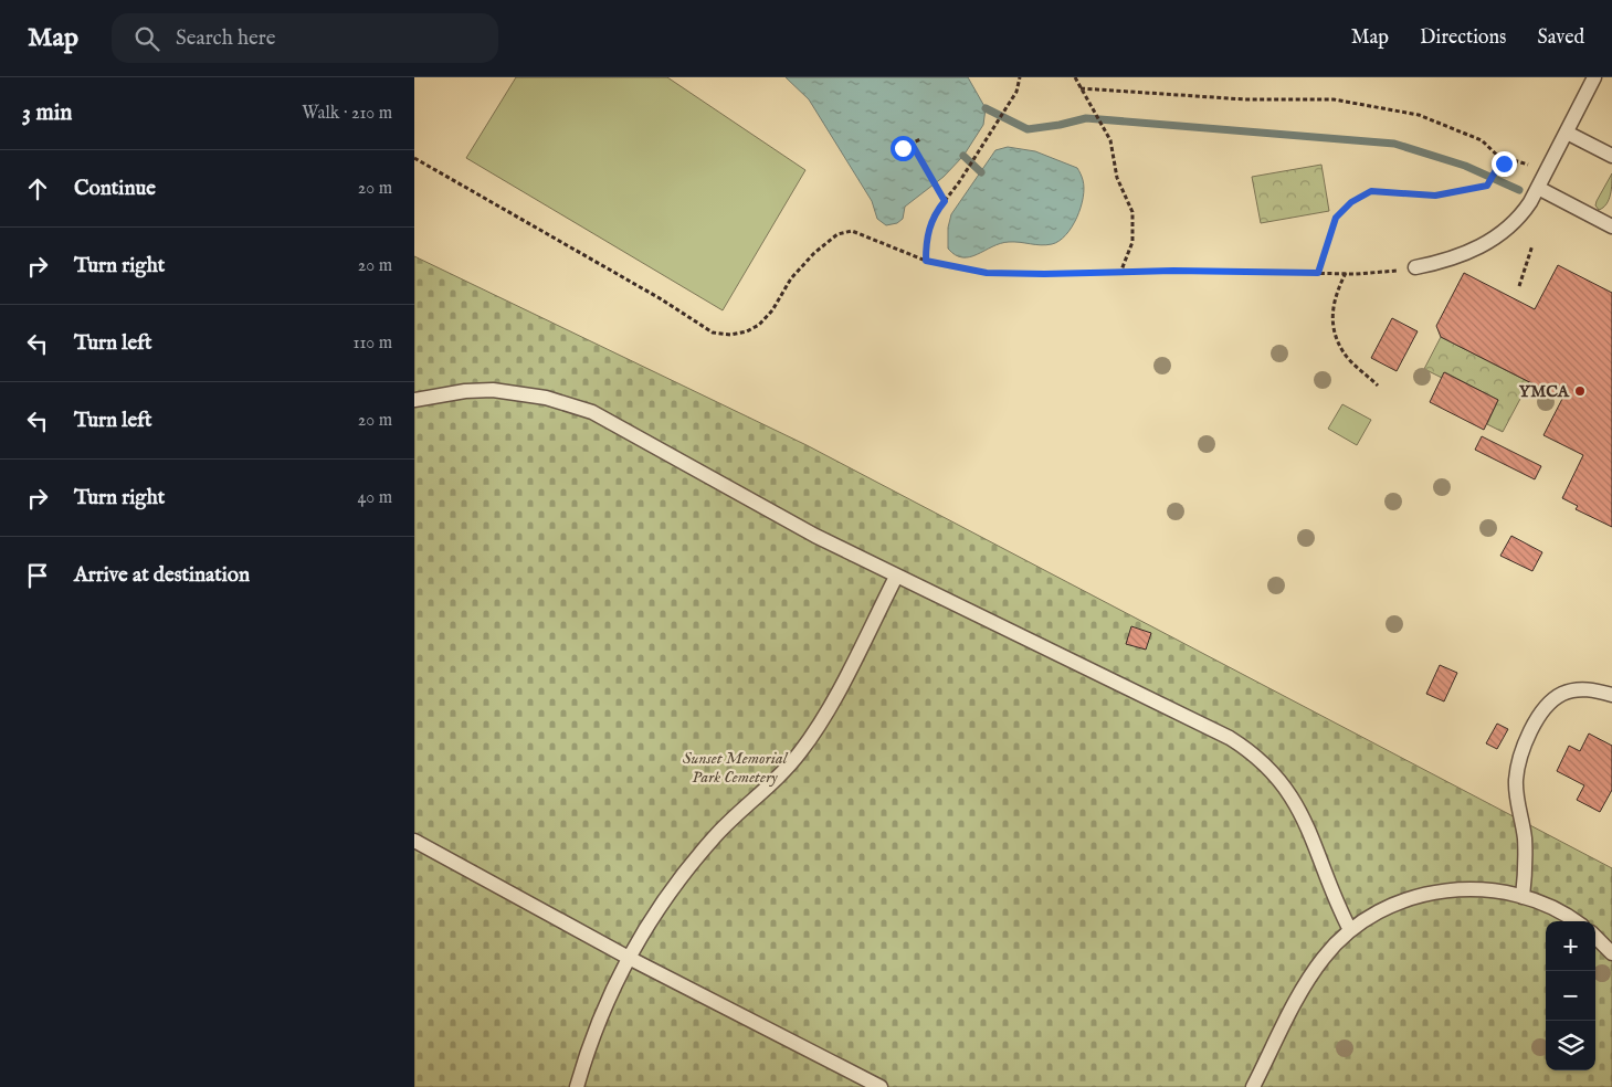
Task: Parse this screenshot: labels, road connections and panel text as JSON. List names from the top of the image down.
{
  "parks": ["Sunset Memorial Park Cemetery"],
  "places": ["YMCA"],
  "page": {
    "header": "Map",
    "search": "Search here",
    "nav": ["Map", "Directions", "Saved"],
    "heading": ["3 min", "Walk · 210 m"],
    "list": [
      ["Continue", "20 m"],
      ["Turn right", "20 m"],
      ["Turn left", "110 m"],
      ["Turn left", "20 m"],
      ["Turn right", "40 m"],
      "Arrive at destination"
    ],
    "map_buttons": ["+", "−"]
  }
}
